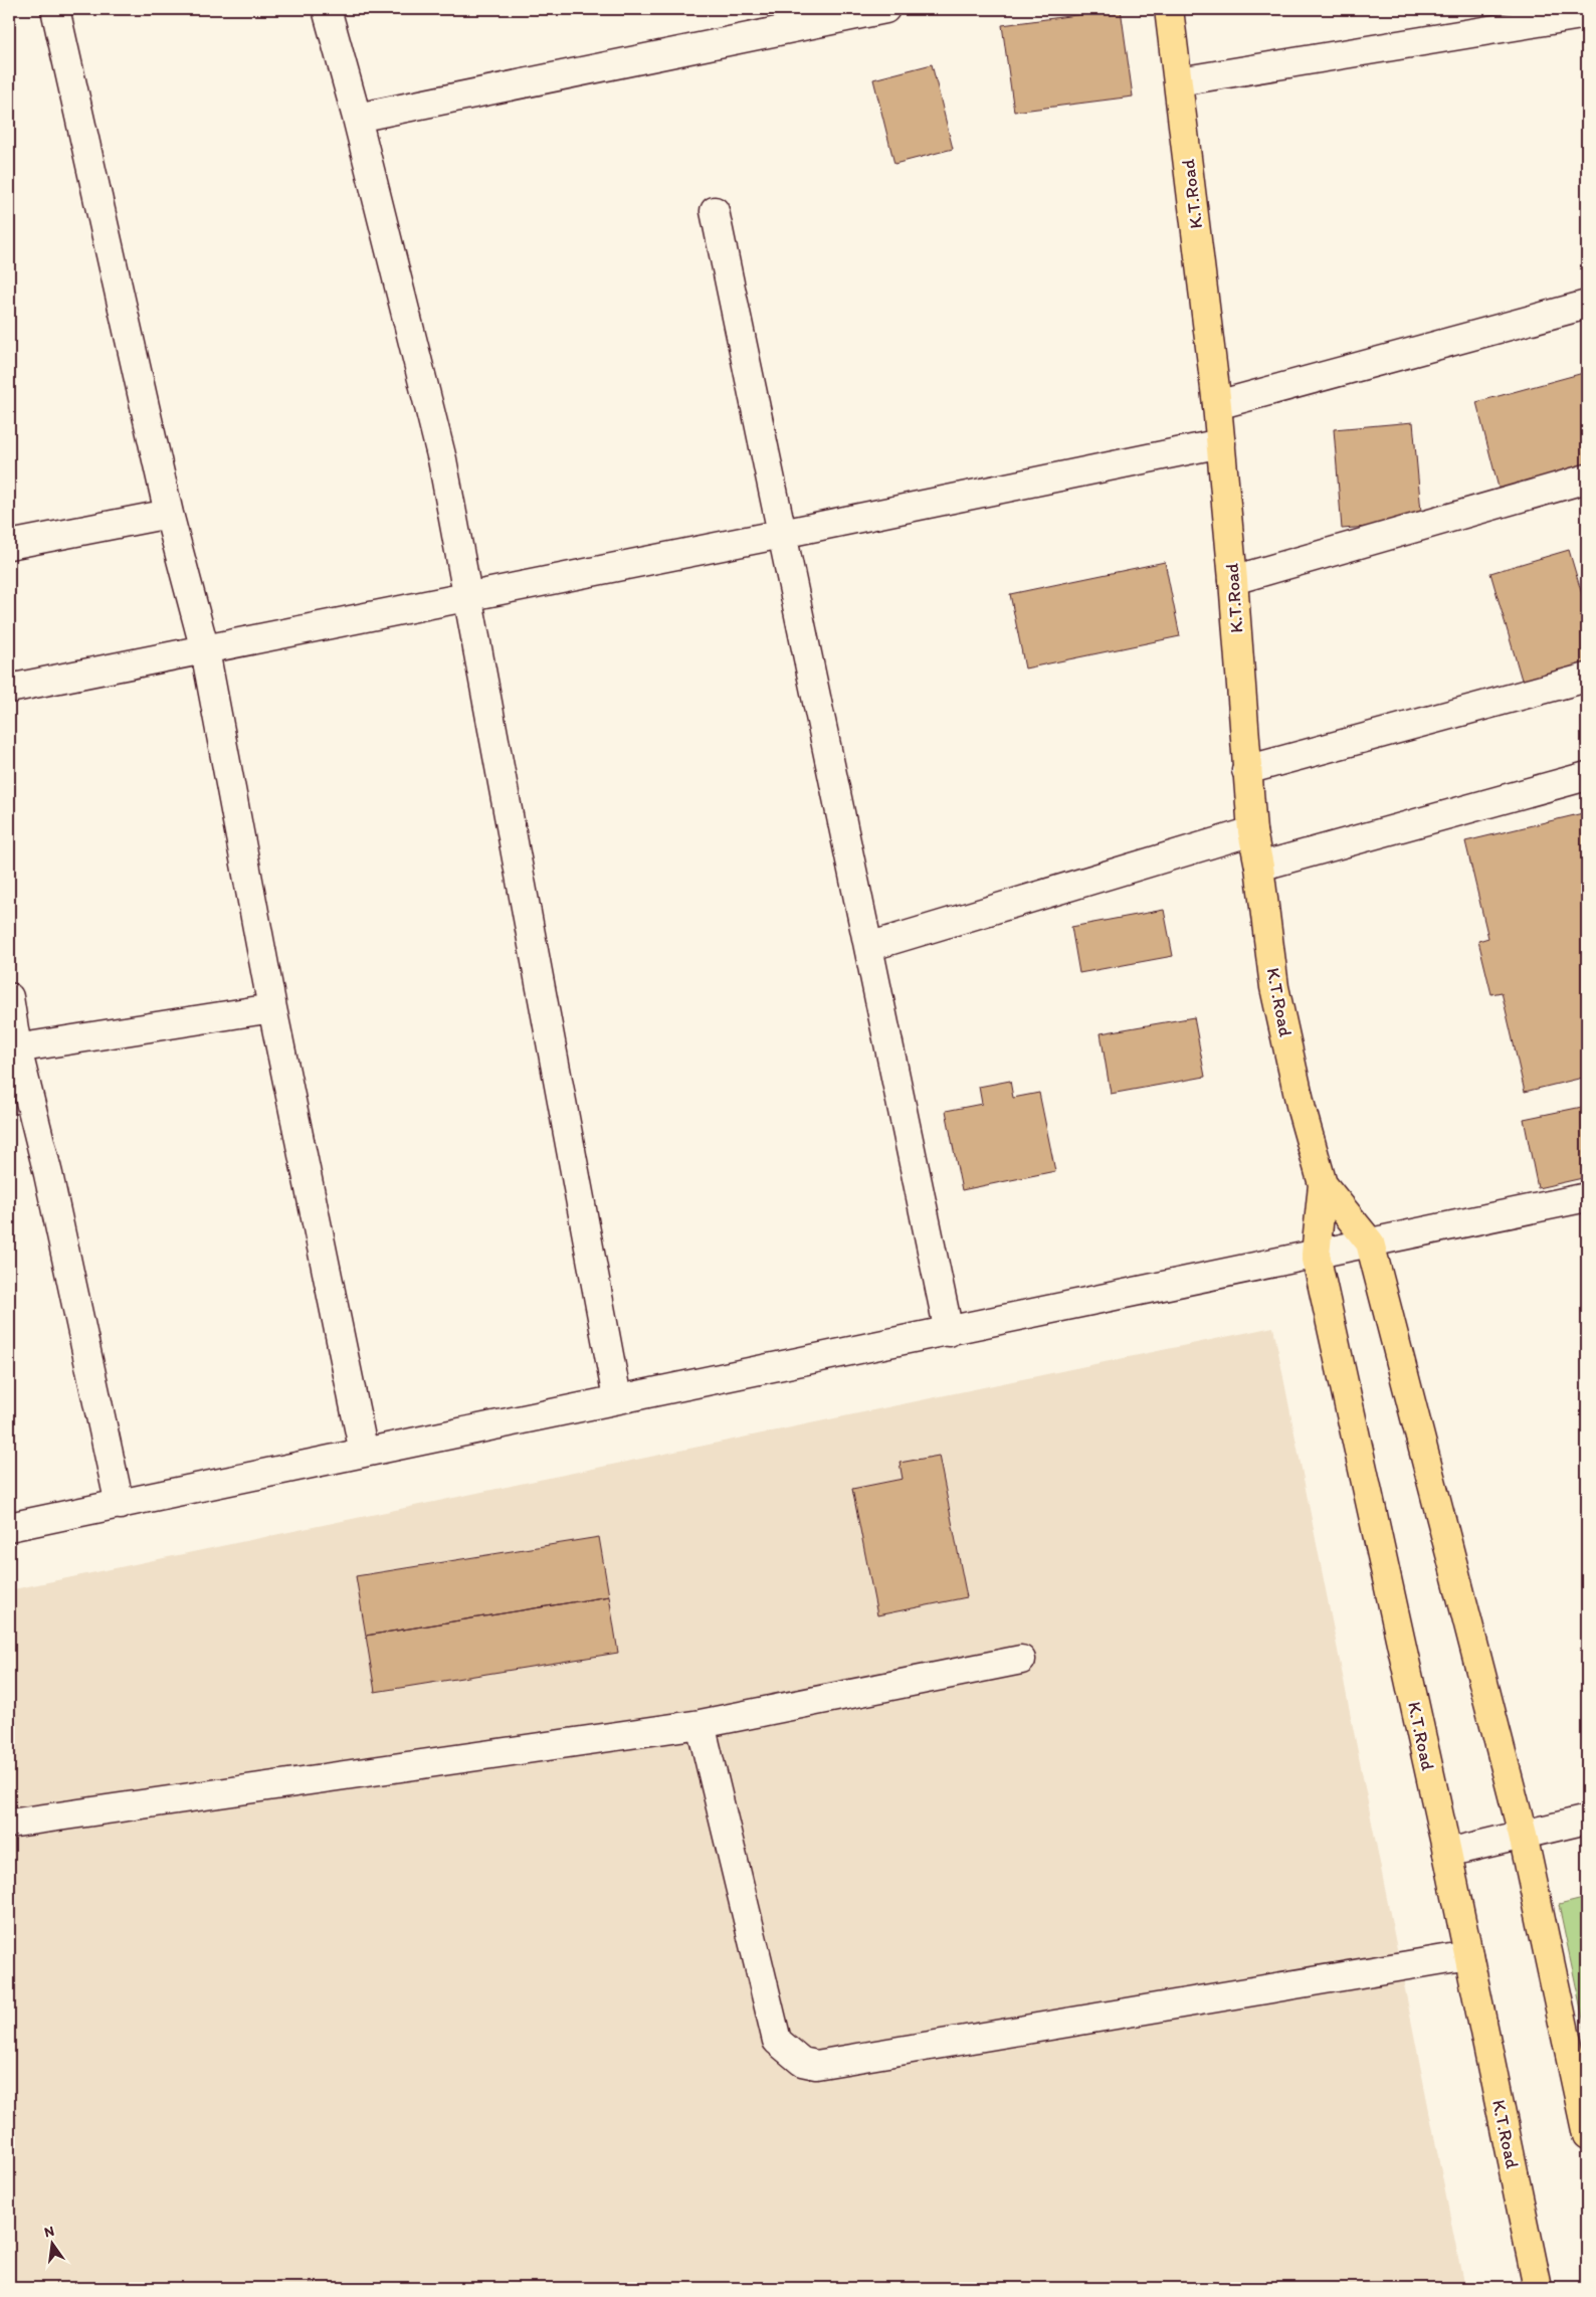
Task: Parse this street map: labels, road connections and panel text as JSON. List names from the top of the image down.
{
  "streets": {
    "main road": ["K.T.Road"]
  },
  "north": "top"
}
